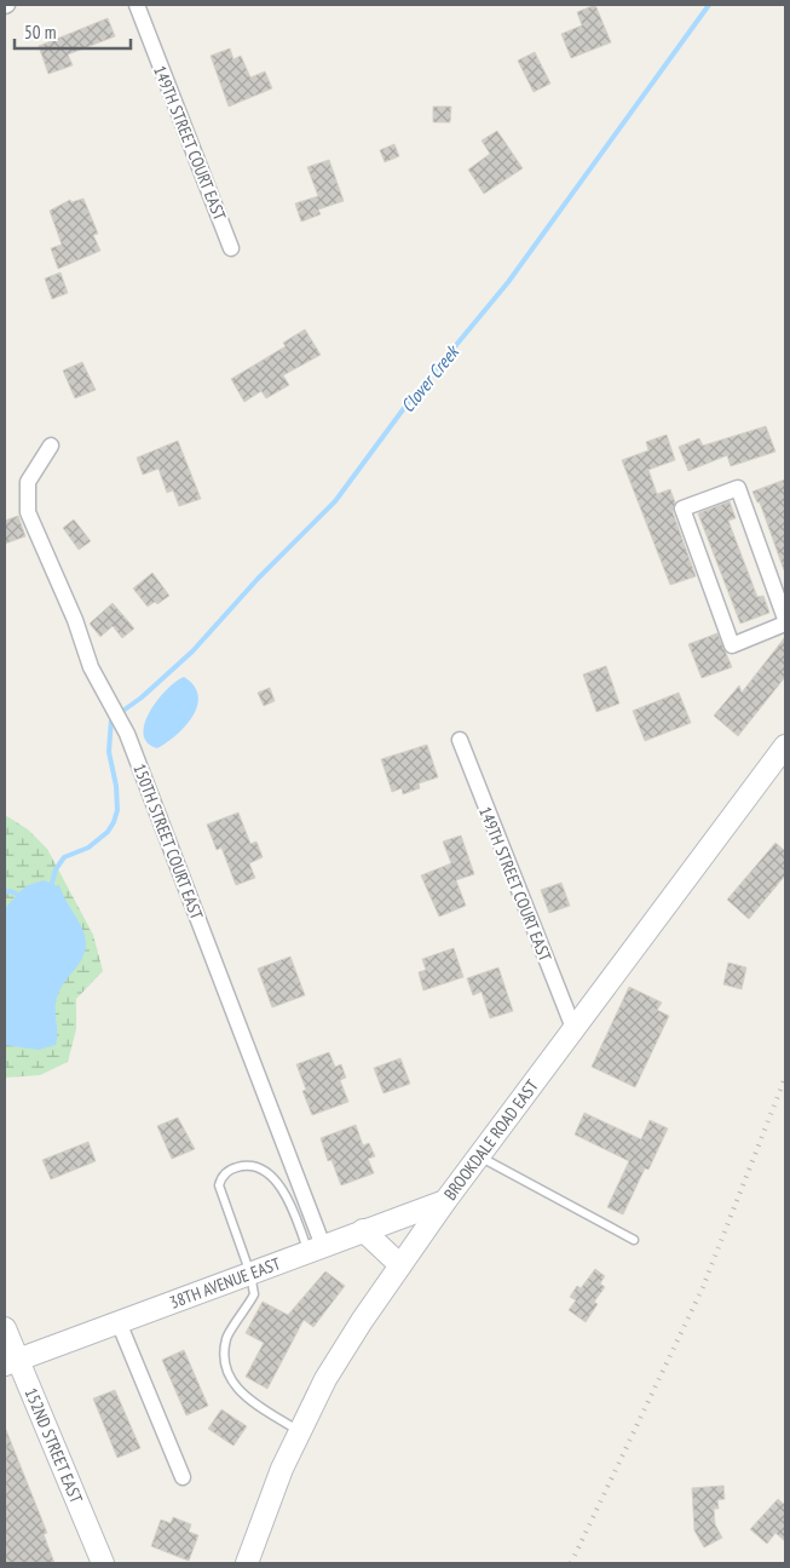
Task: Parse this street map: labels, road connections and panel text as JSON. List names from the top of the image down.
{
  "streets": {
    "main road": ["BROOKDALE ROAD EAST", "38TH AVENUE EAST", "152ND STREET EAST"],
    "street": ["149TH STREET COURT EAST", "150TH STREET COURT EAST"]
  },
  "crossings": [
    ["149TH STREET COURT EAST", "BROOKDALE ROAD EAST"],
    ["150TH STREET COURT EAST", "38TH AVENUE EAST"],
    ["BROOKDALE ROAD EAST", "38TH AVENUE EAST"],
    ["38TH AVENUE EAST", "152ND STREET EAST"]
  ],
  "water": ["Clover Creek"],
  "scale_bar": "50 m"
}
